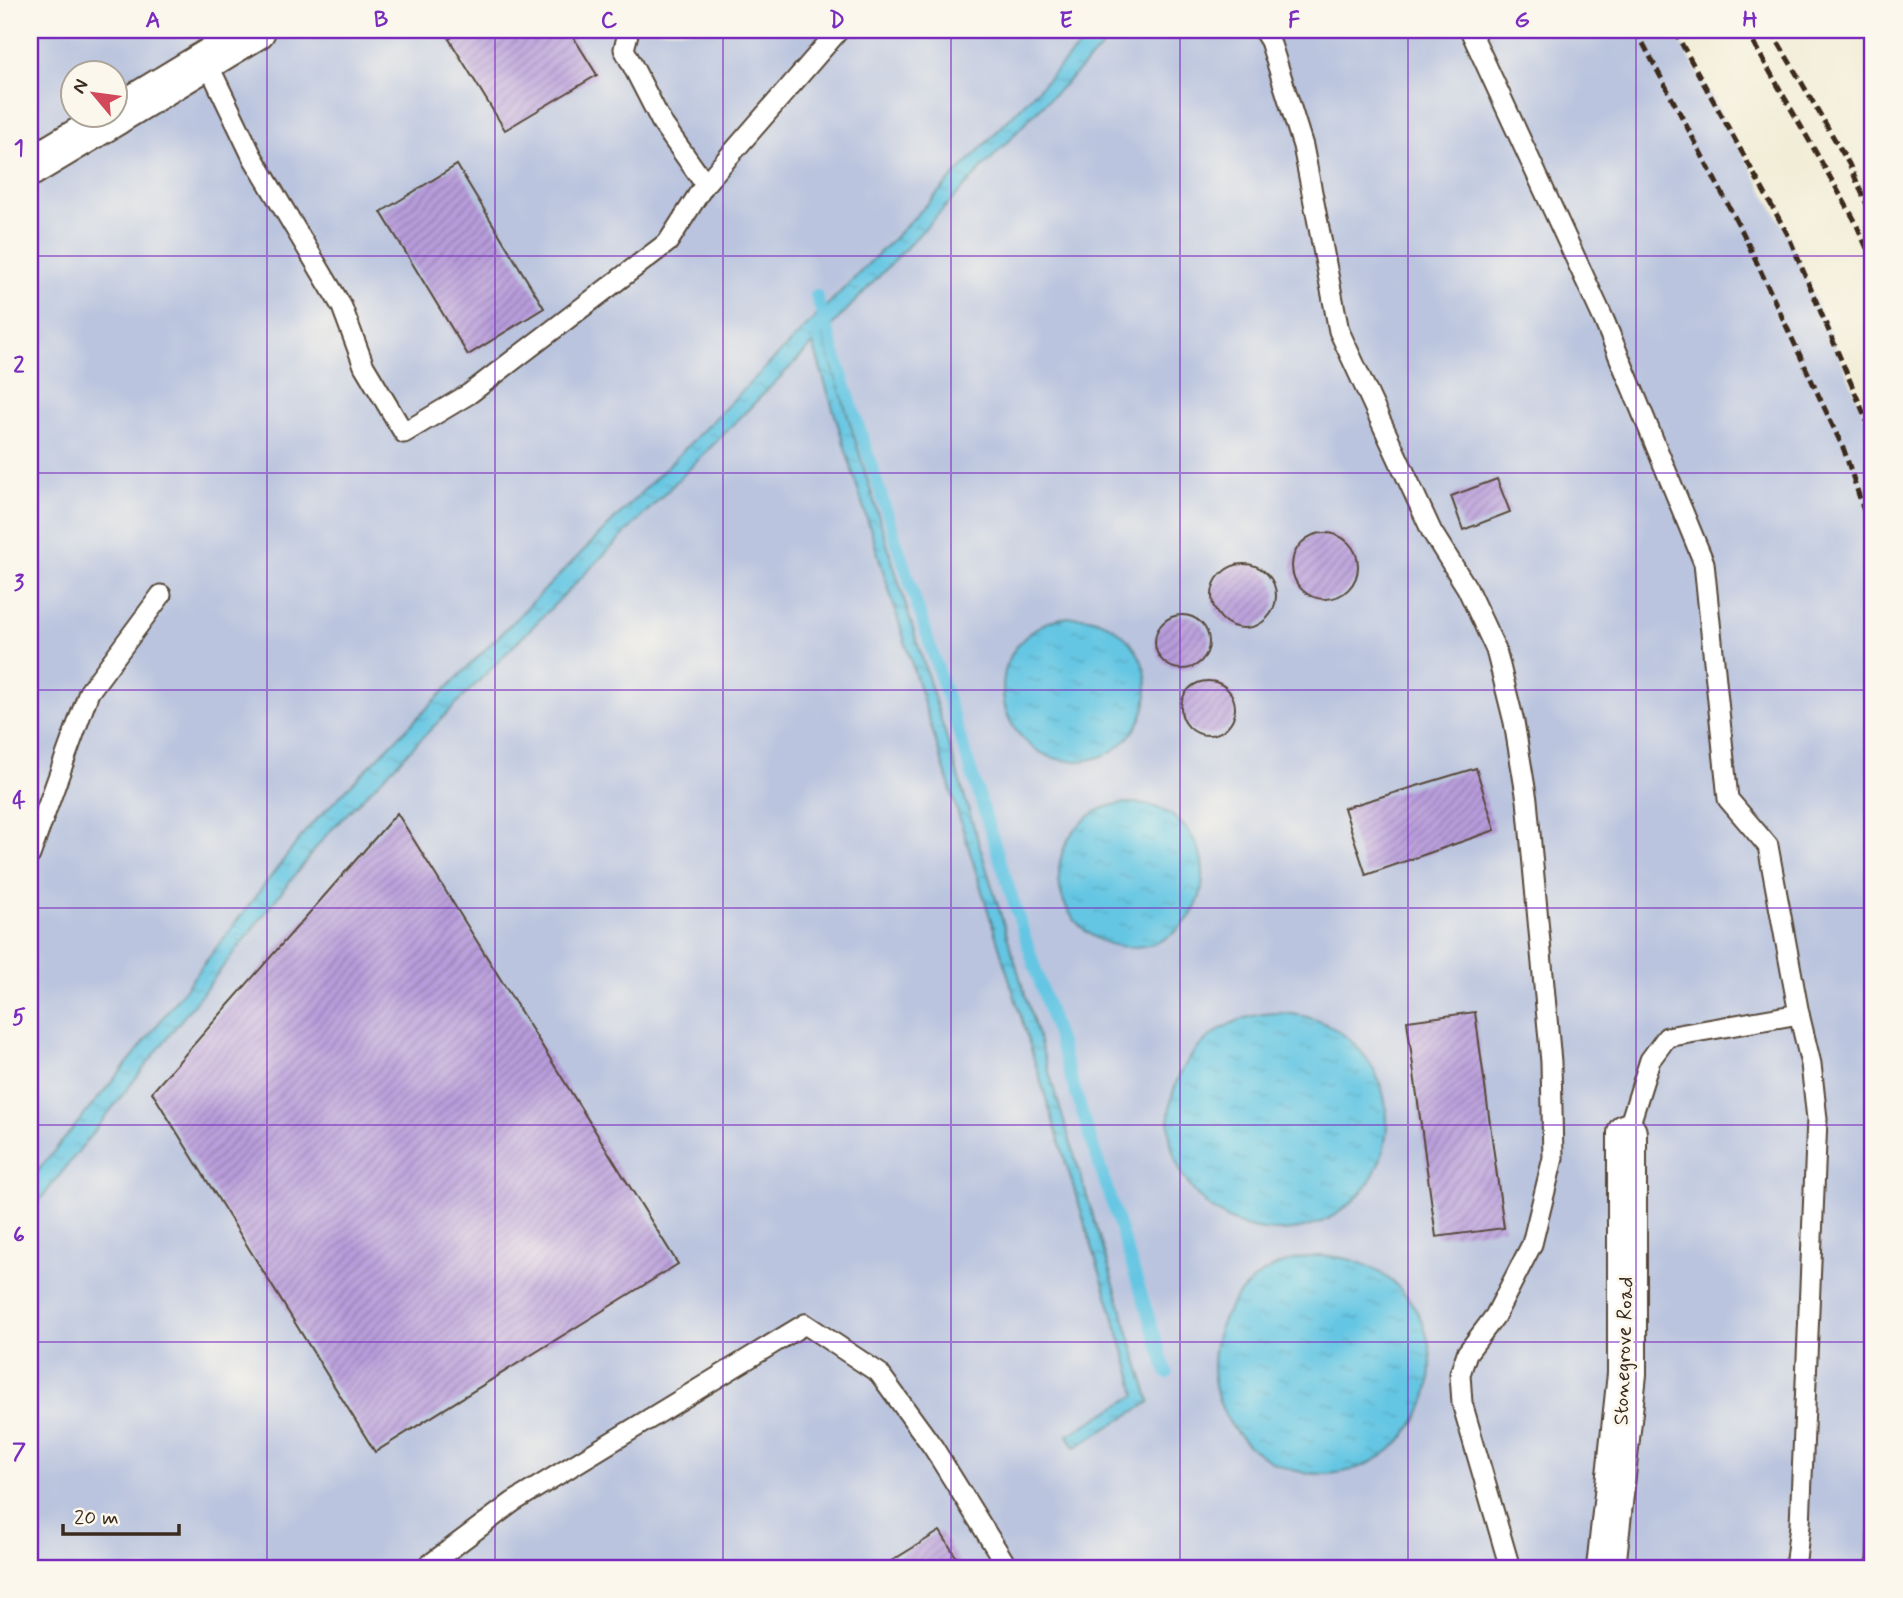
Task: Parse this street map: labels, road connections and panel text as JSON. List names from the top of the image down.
{
  "streets": {
    "street": ["Stonegrove Road"]
  },
  "scale_bar": "20 m",
  "north": "top left",
  "grid": {
    "columns": [
      "A",
      "B",
      "C",
      "D",
      "E",
      "F",
      "G",
      "H"
    ],
    "rows": [
      "1",
      "2",
      "3",
      "4",
      "5",
      "6",
      "7"
    ]
  }
}
